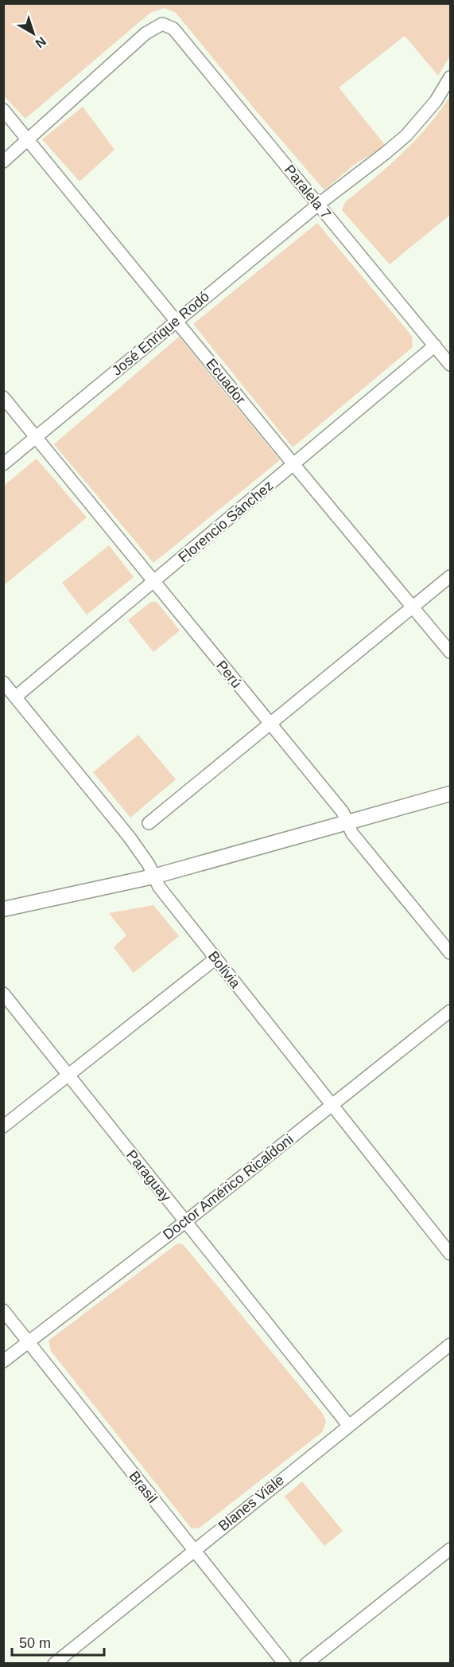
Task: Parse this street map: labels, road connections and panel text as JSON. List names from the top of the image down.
{
  "streets": {
    "street": [
      "Paralela 7",
      "José Enrique Rodó",
      "Ecuador",
      "Florencio Sánchez",
      "Perú",
      "Bolivia",
      "Paraguay",
      "Doctor Américo Ricaldoni",
      "Brasil",
      "Blanes Viale"
    ]
  },
  "crossings": [
    ["Paralela 7", "José Enrique Rodó"],
    ["Paralela 7", "Ecuador"],
    ["Paralela 7", "Florencio Sánchez"],
    ["José Enrique Rodó", "Ecuador"],
    ["José Enrique Rodó", "Perú"],
    ["Ecuador", "Florencio Sánchez"],
    ["Florencio Sánchez", "Perú"],
    ["Florencio Sánchez", "Bolivia"],
    ["Bolivia", "Doctor Américo Ricaldoni"],
    ["Paraguay", "Doctor Américo Ricaldoni"],
    ["Paraguay", "Blanes Viale"],
    ["Doctor Américo Ricaldoni", "Brasil"],
    ["Brasil", "Blanes Viale"]
  ],
  "scale_bar": "50 m",
  "north": "bottom right"
}
